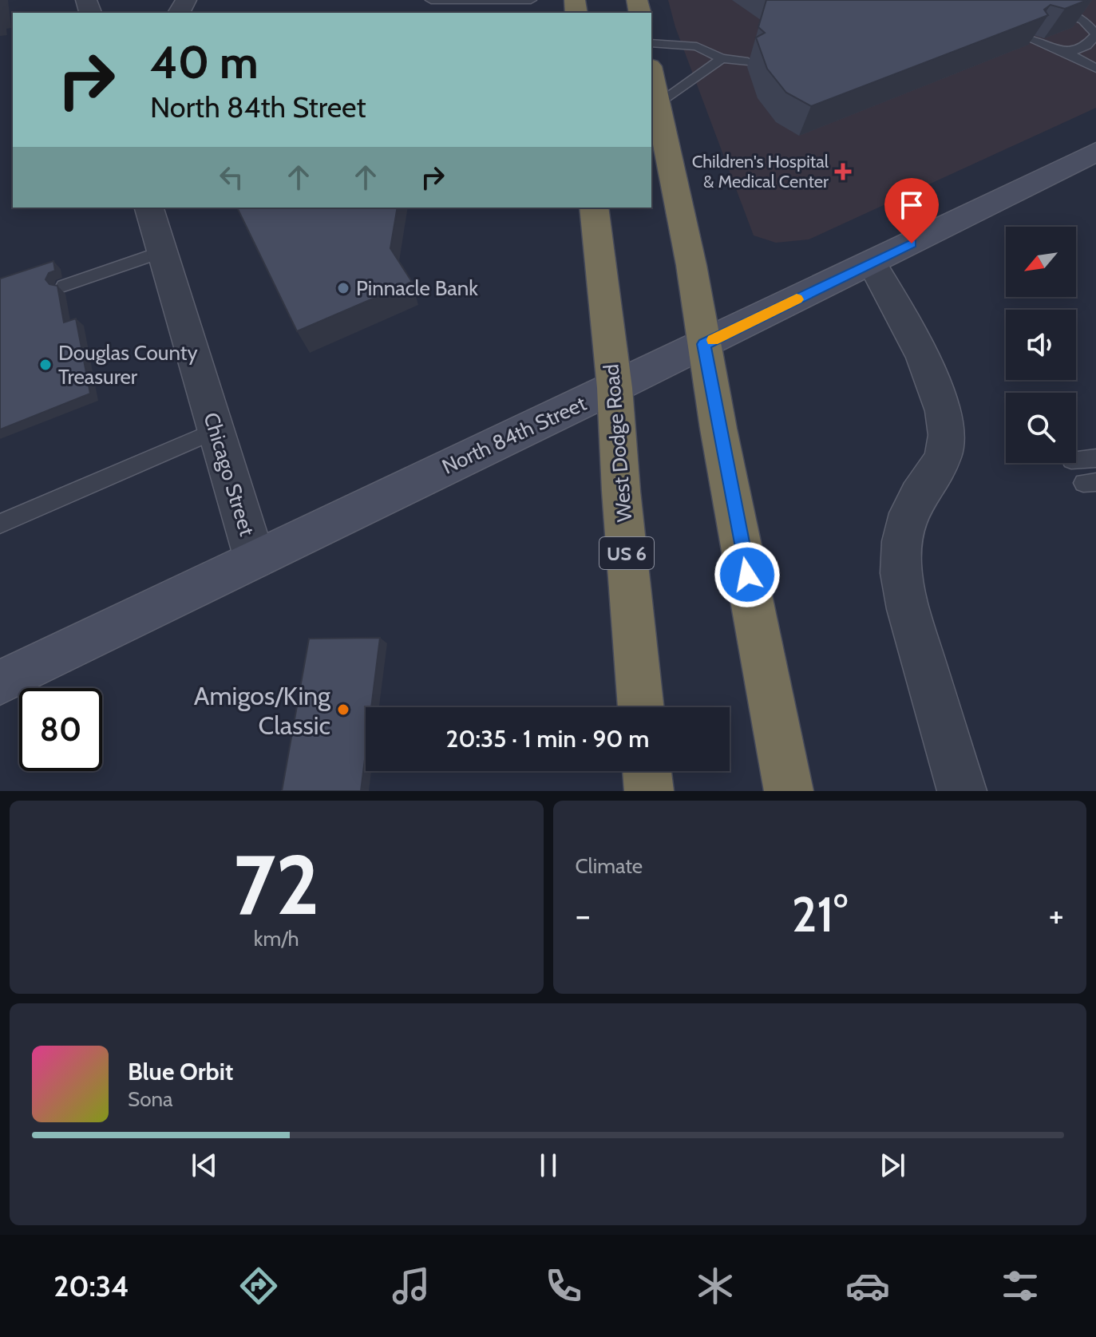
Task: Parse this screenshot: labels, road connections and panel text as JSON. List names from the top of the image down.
{
  "streets": {
    "highway": ["West Dodge Road", "US 6"],
    "main road": ["North 84th Street"],
    "street": ["Chicago Street"]
  },
  "crossings": [
    ["North 84th Street", "West Dodge Road"],
    ["North 84th Street", "Chicago Street"]
  ],
  "places": {
    "health": ["Children's Hospital & Medical Center"],
    "other": ["Pinnacle Bank", "Douglas County Treasurer", "Amigos/King Classic"]
  },
  "north": "bottom left",
  "page": {
    "turn": ["40 m", "North 84th Street"],
    "limit": "80",
    "trip": "20:35 · 1 min · 90 m",
    "tile": [
      ["72", "km/h"],
      "Climate"
    ],
    "heat": ["−", "21°", "+"],
    "song": ["Blue Orbit", "Sona"],
    "tabs": "20:34"
  }
}
